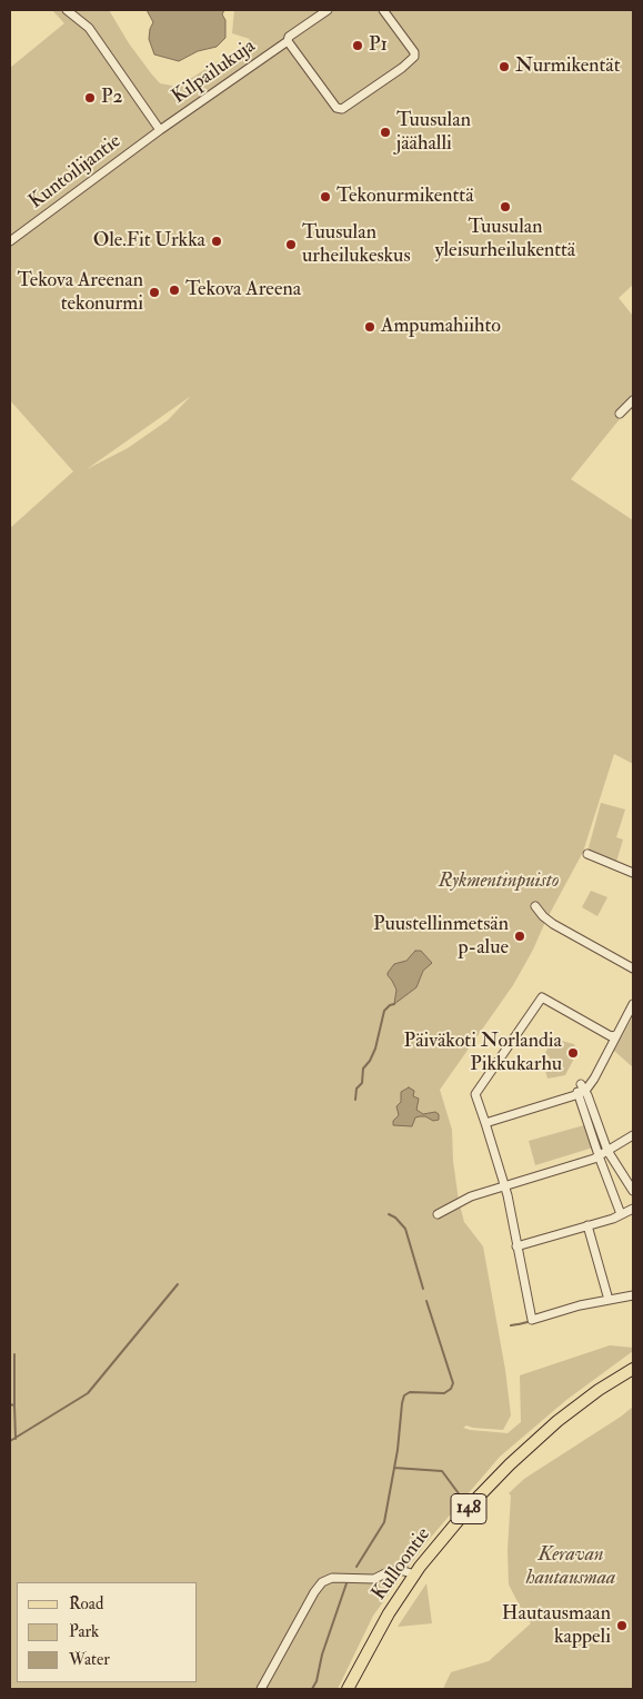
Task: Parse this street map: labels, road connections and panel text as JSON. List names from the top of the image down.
{
  "streets": {
    "main road": ["148", "Kulloontie"],
    "street": ["Kilpailukuja", "Kuntoilijantie"]
  },
  "crossings": [
    ["Kilpailukuja", "Kuntoilijantie"]
  ],
  "parks": ["Rykmentinpuisto", "Keravan hautausmaa"],
  "places": [
    "P1",
    "Nurmikentät",
    "P2",
    "Tuusulan jäähalli",
    "Tekonurmikenttä",
    "Tuusulan yleisurheilukenttä",
    "Ole.Fit Urkka",
    "Tuusulan urheilukeskus",
    "Tekova Areena",
    "Tekova Areenan tekonurmi",
    "Ampumahiihto",
    "Puustellinmetsän p-alue",
    "Päiväkoti Norlandia Pikkukarhu",
    "Hautausmaan kappeli"
  ],
  "legend": ["Road", "Park", "Water"]
}
